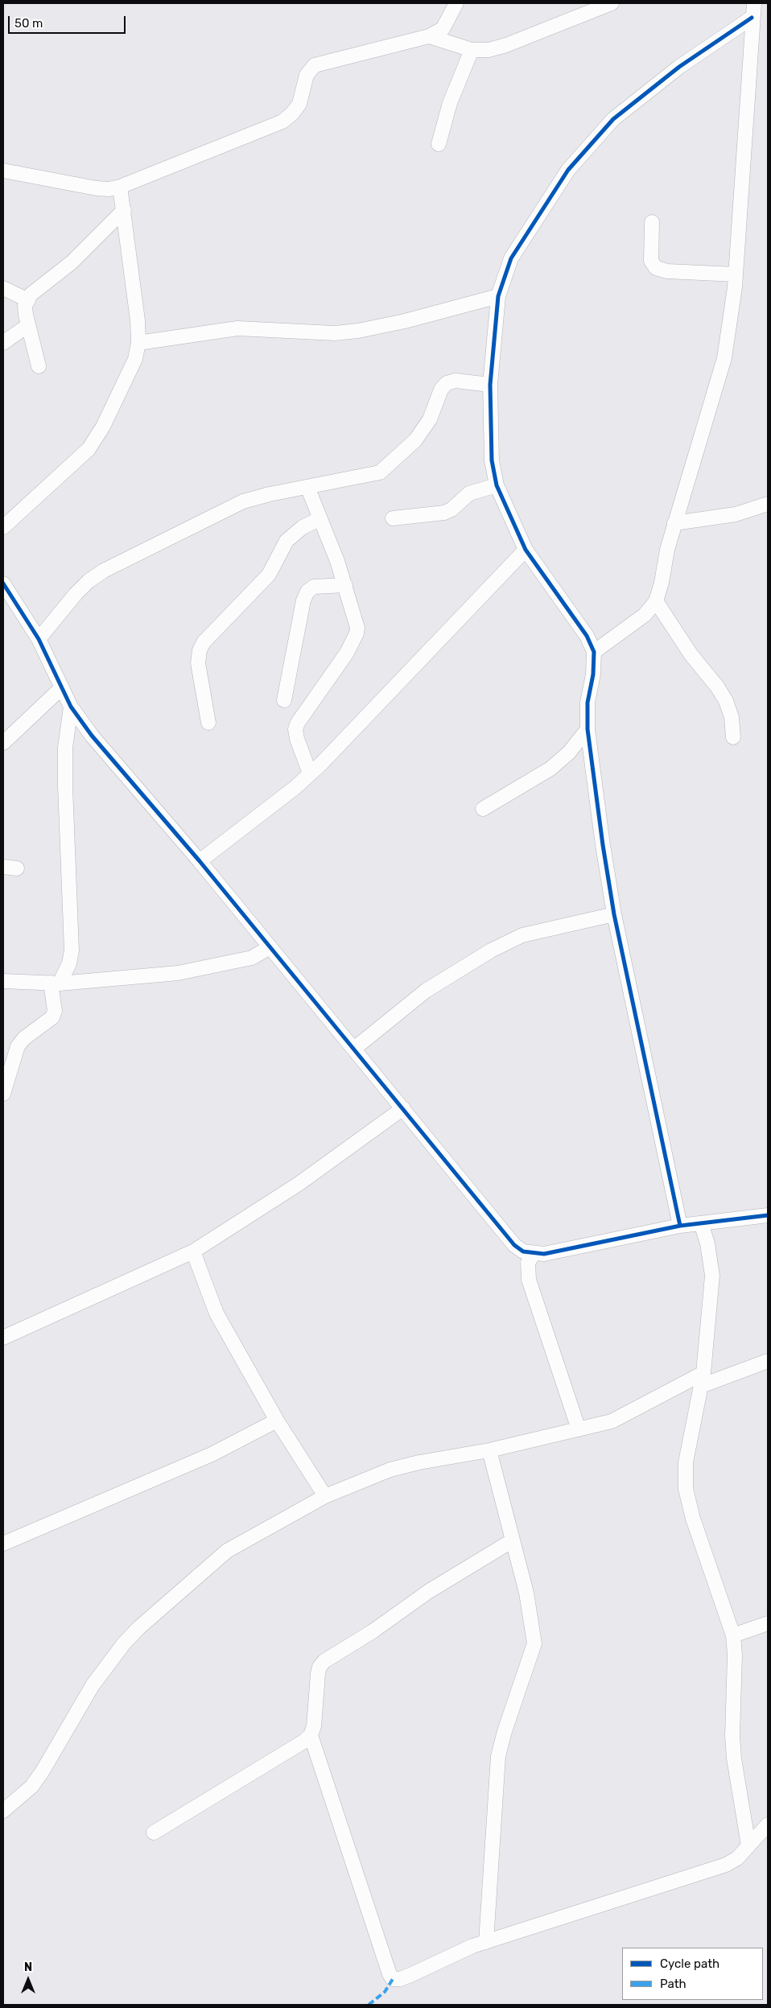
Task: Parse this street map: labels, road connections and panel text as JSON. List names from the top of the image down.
{
  "legend": ["Cycle path", "Path"],
  "scale_bar": "50 m",
  "north": "top"
}
